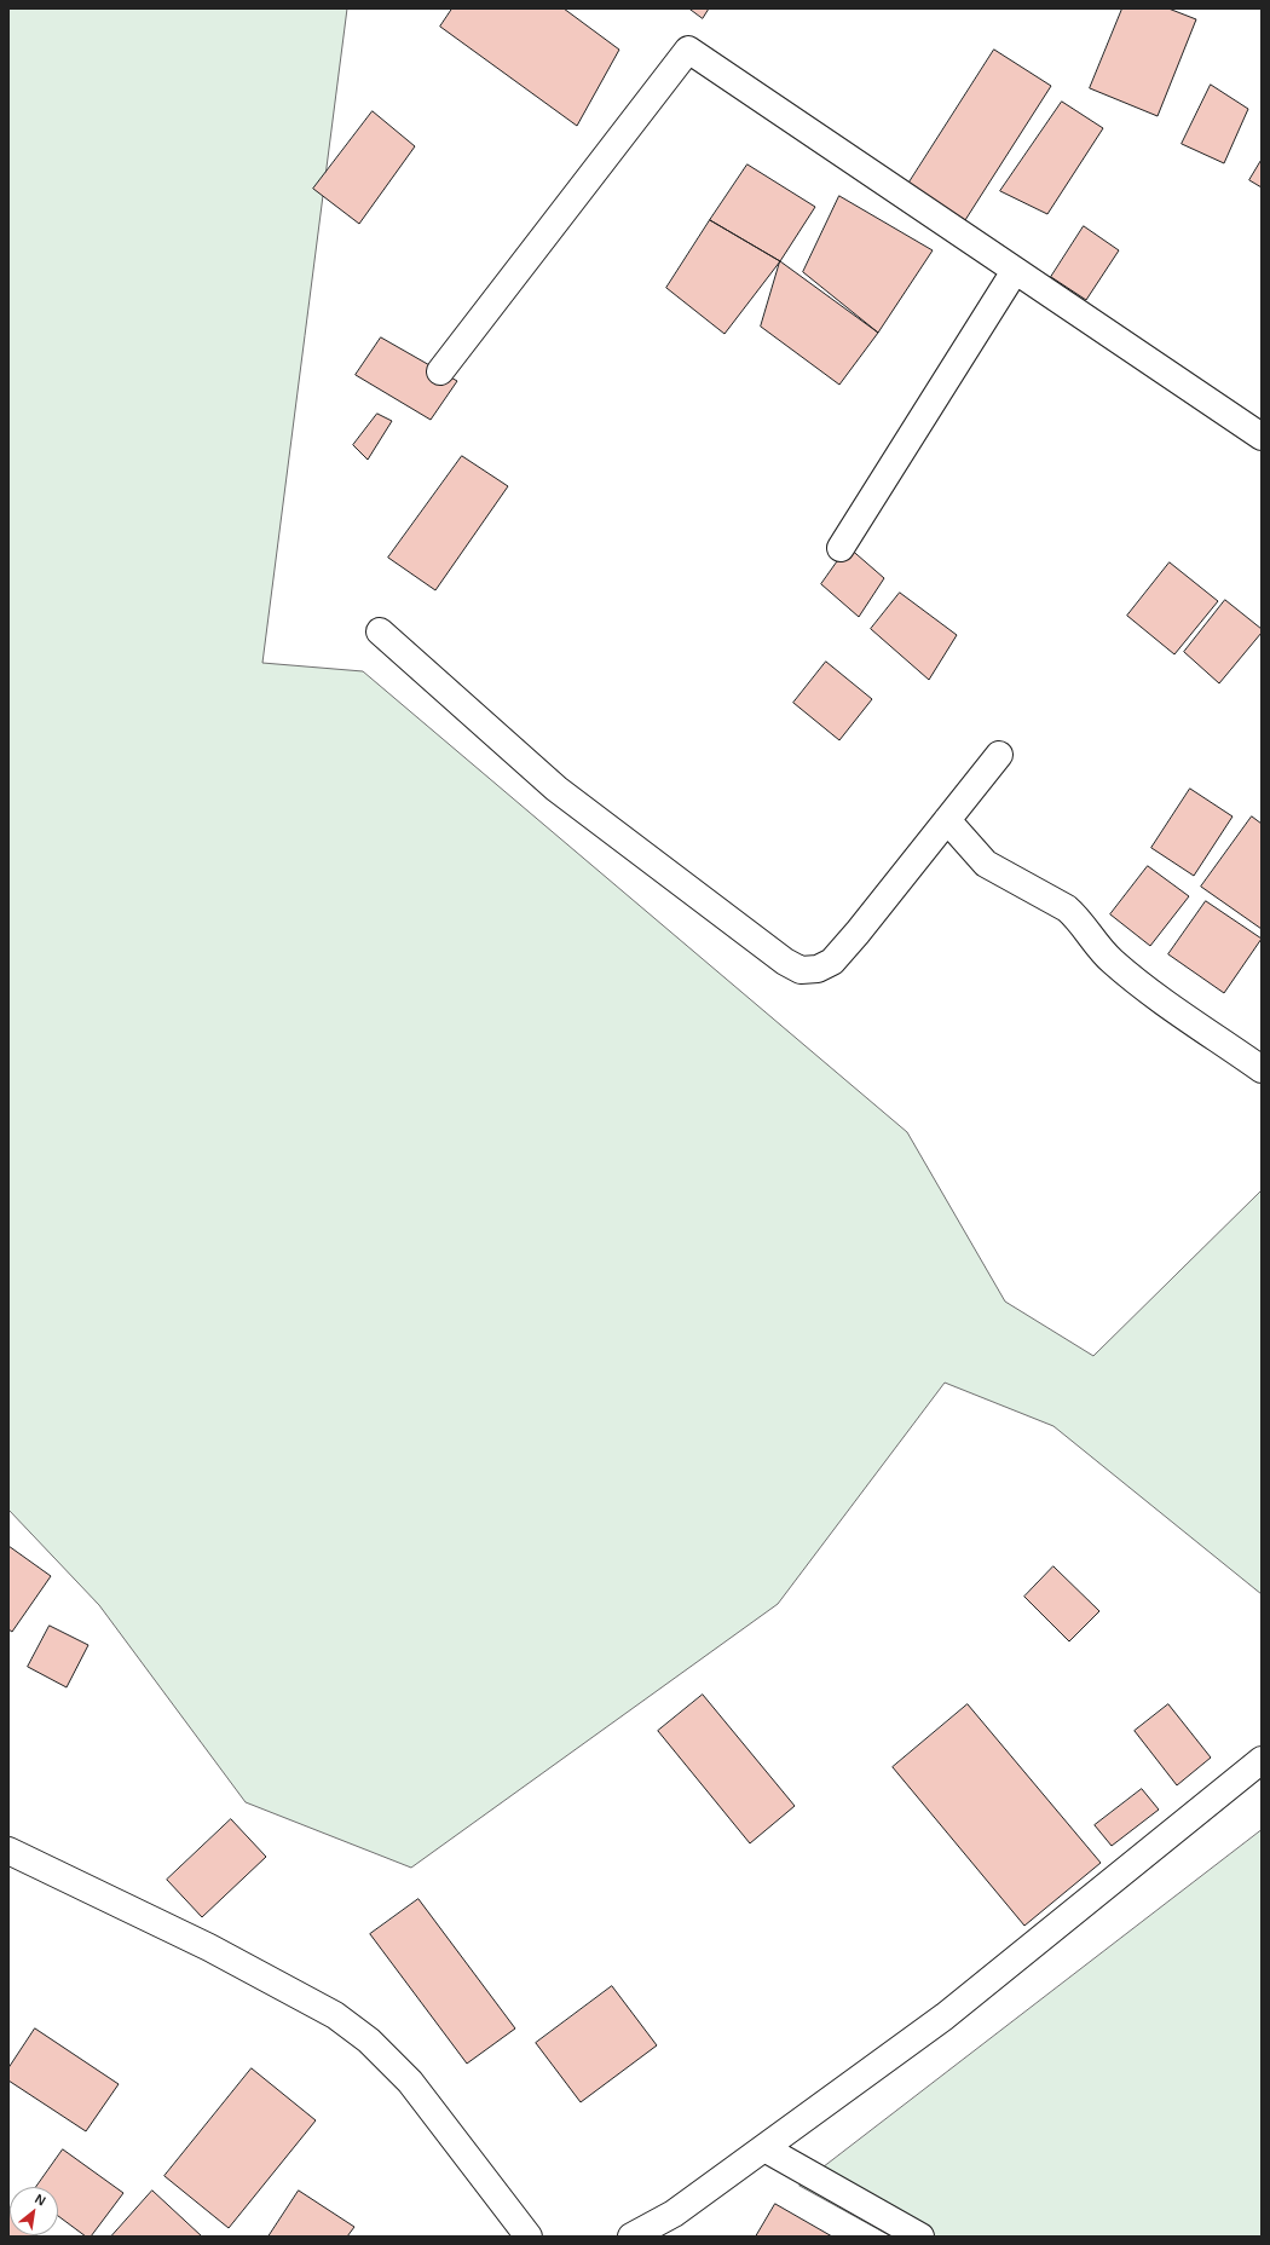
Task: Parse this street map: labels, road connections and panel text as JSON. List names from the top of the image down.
{
  "north": "top right"
}
